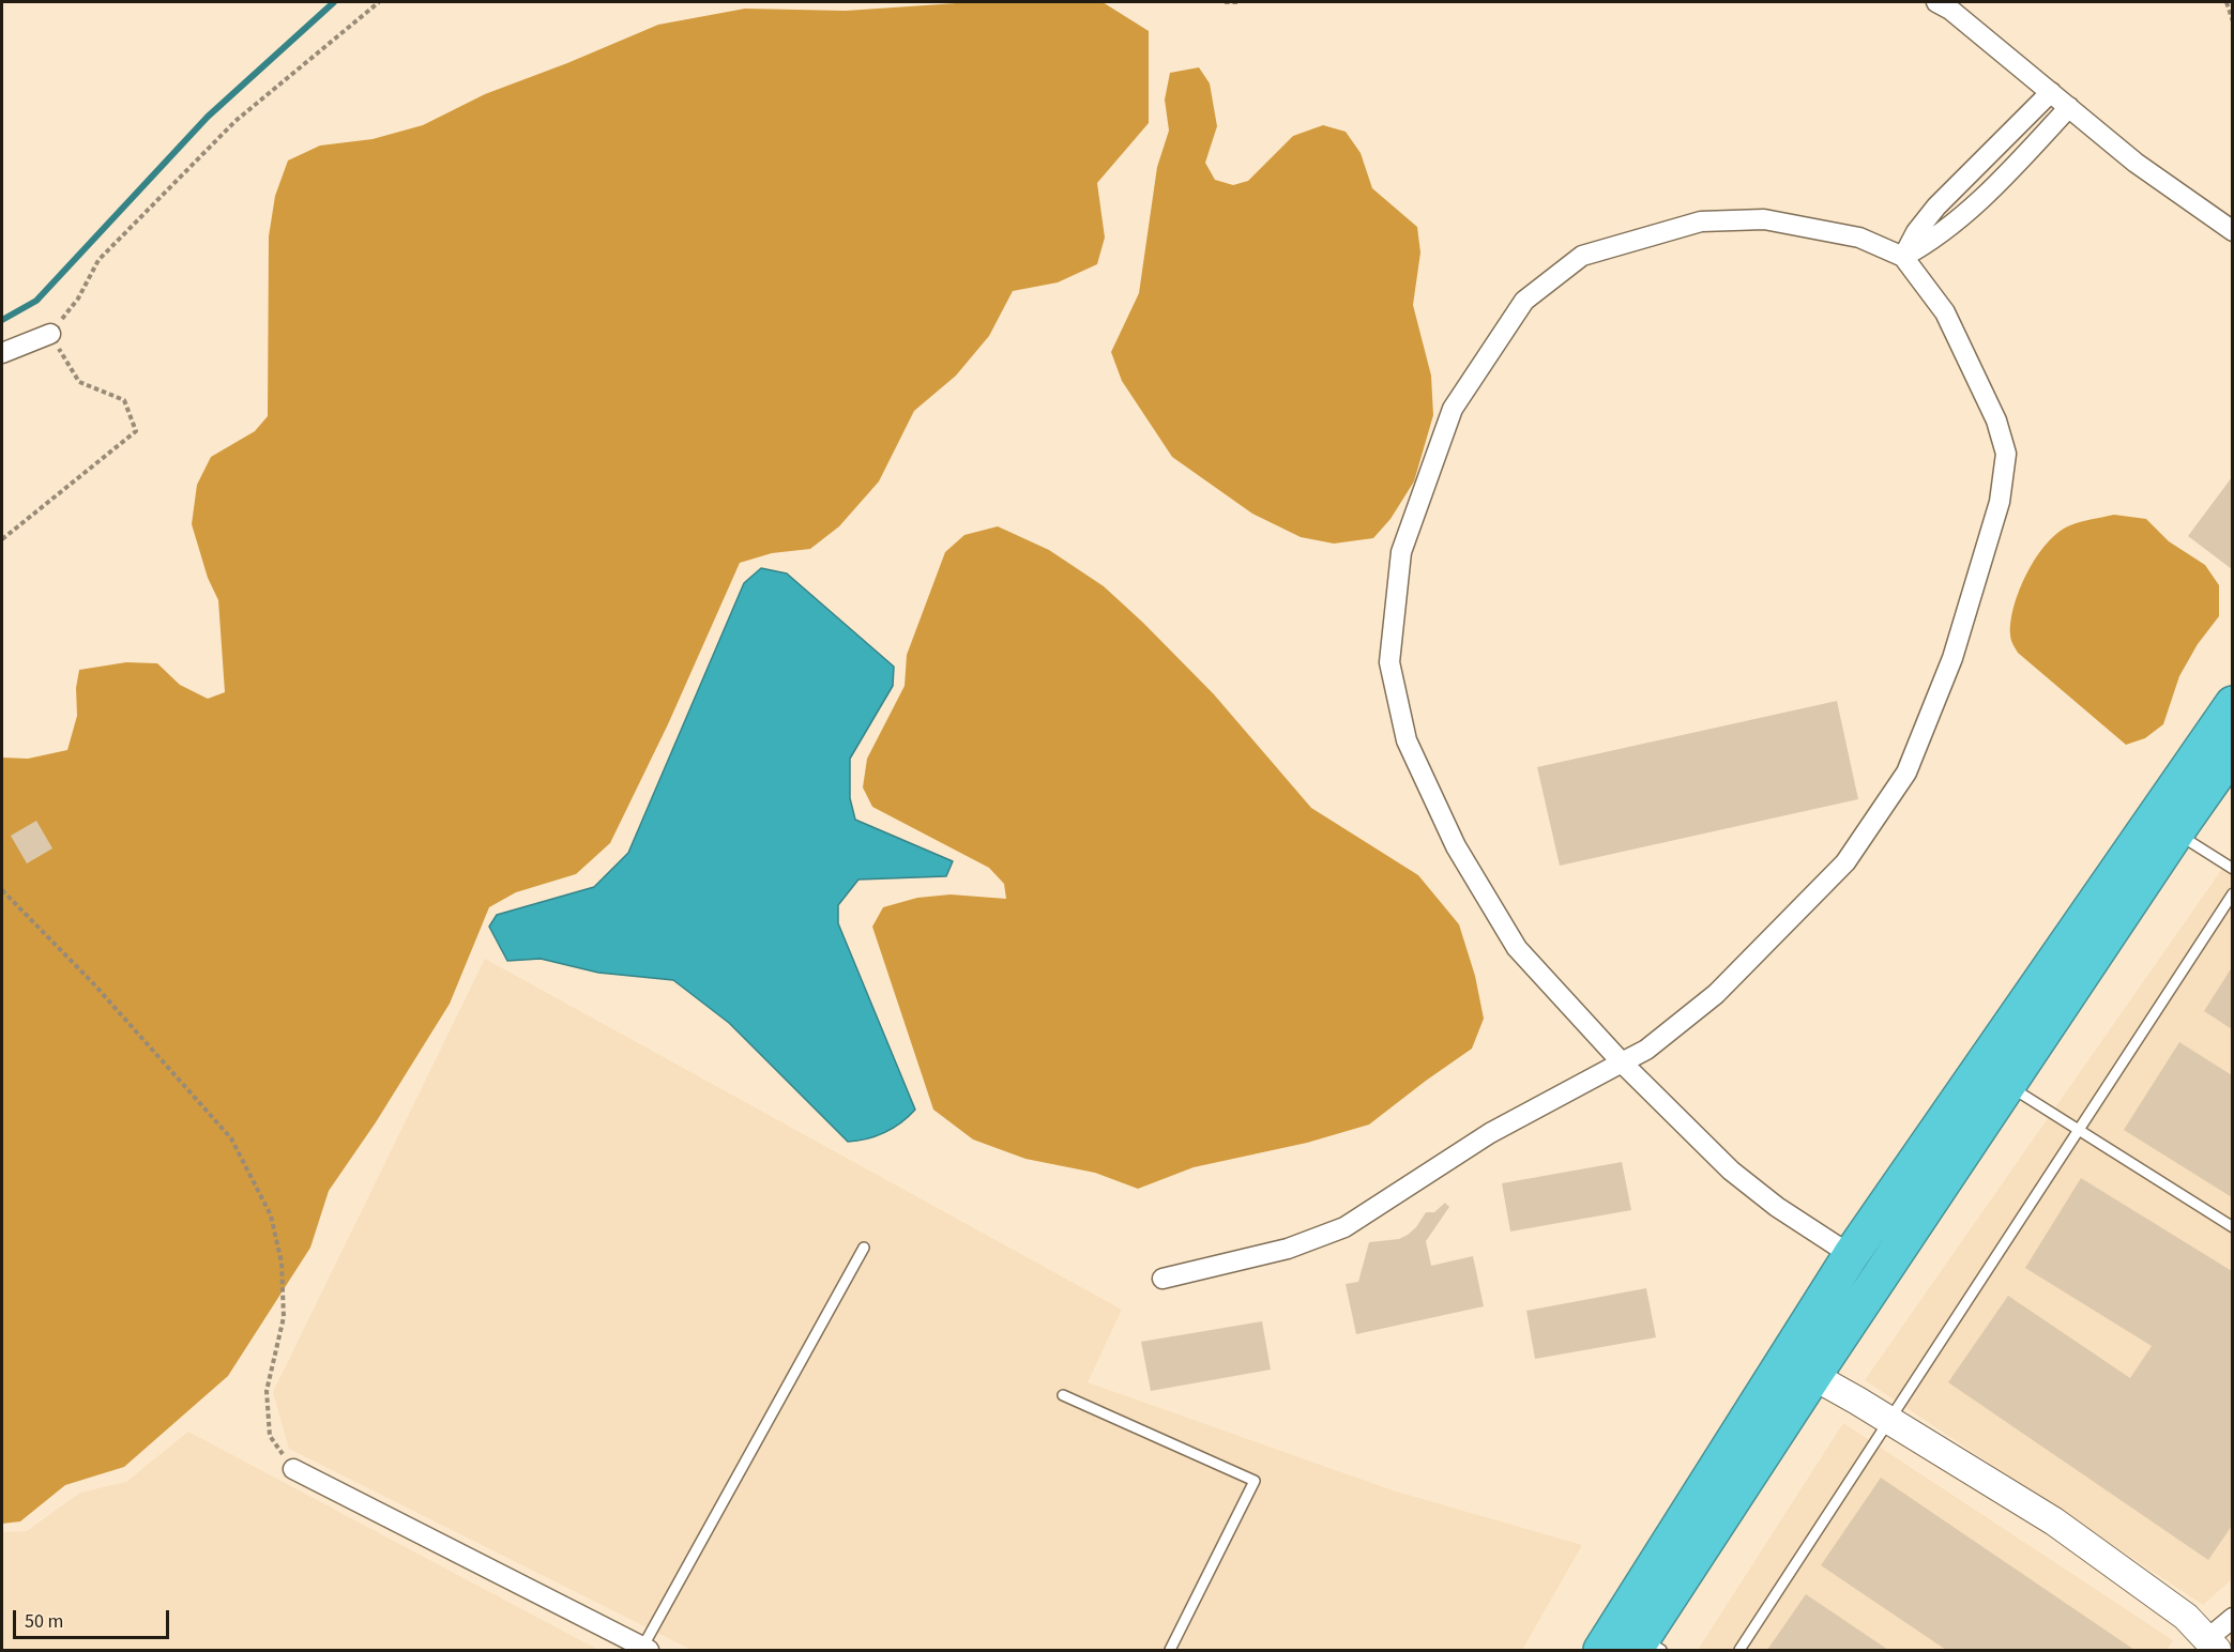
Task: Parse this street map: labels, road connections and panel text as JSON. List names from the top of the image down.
{
  "scale_bar": "50 m"
}
